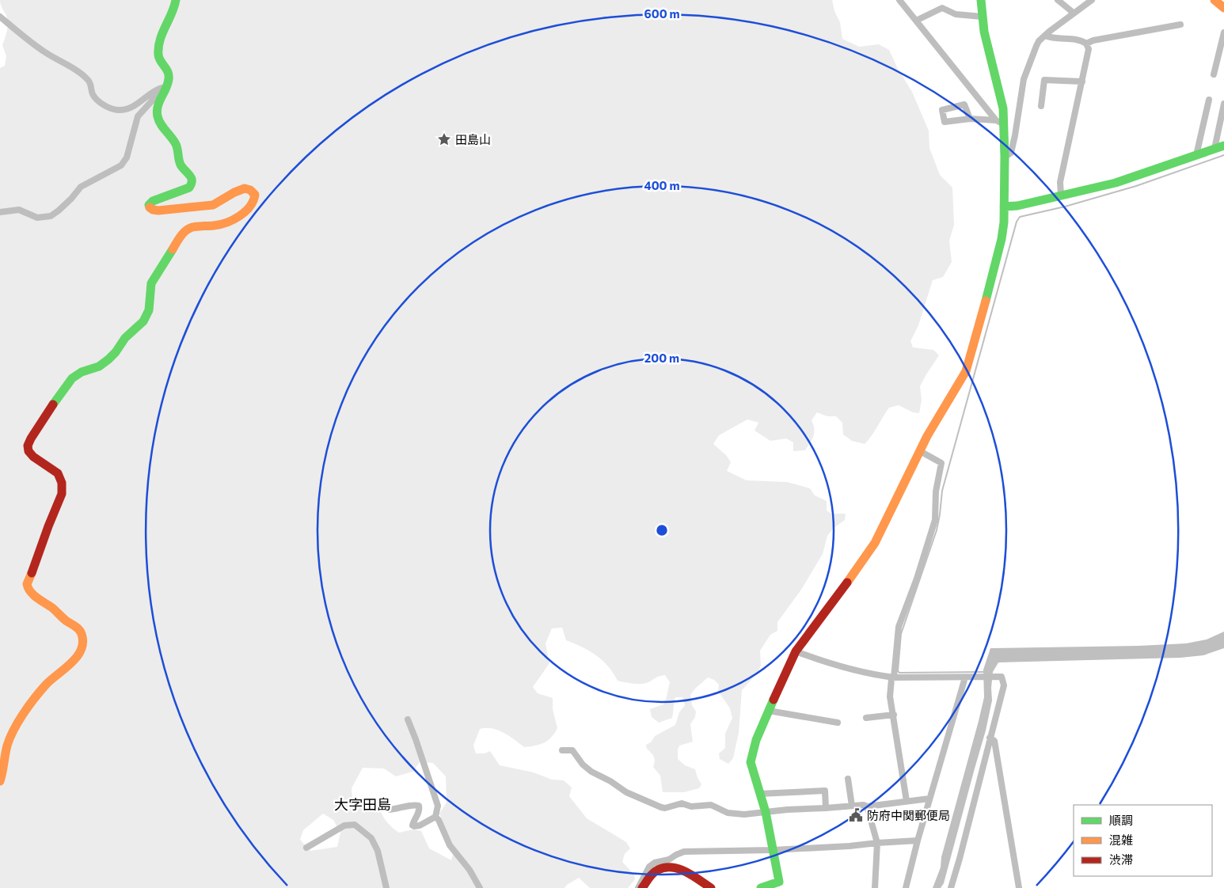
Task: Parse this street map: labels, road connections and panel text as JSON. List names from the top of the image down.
{
  "districts": ["大字田島"],
  "places": {
    "place": ["田島山"],
    "public building": ["防府中関郵便局"]
  },
  "legend": ["順調", "混雑", "渋滞"],
  "rings": ["600 m", "400 m", "200 m"]
}
